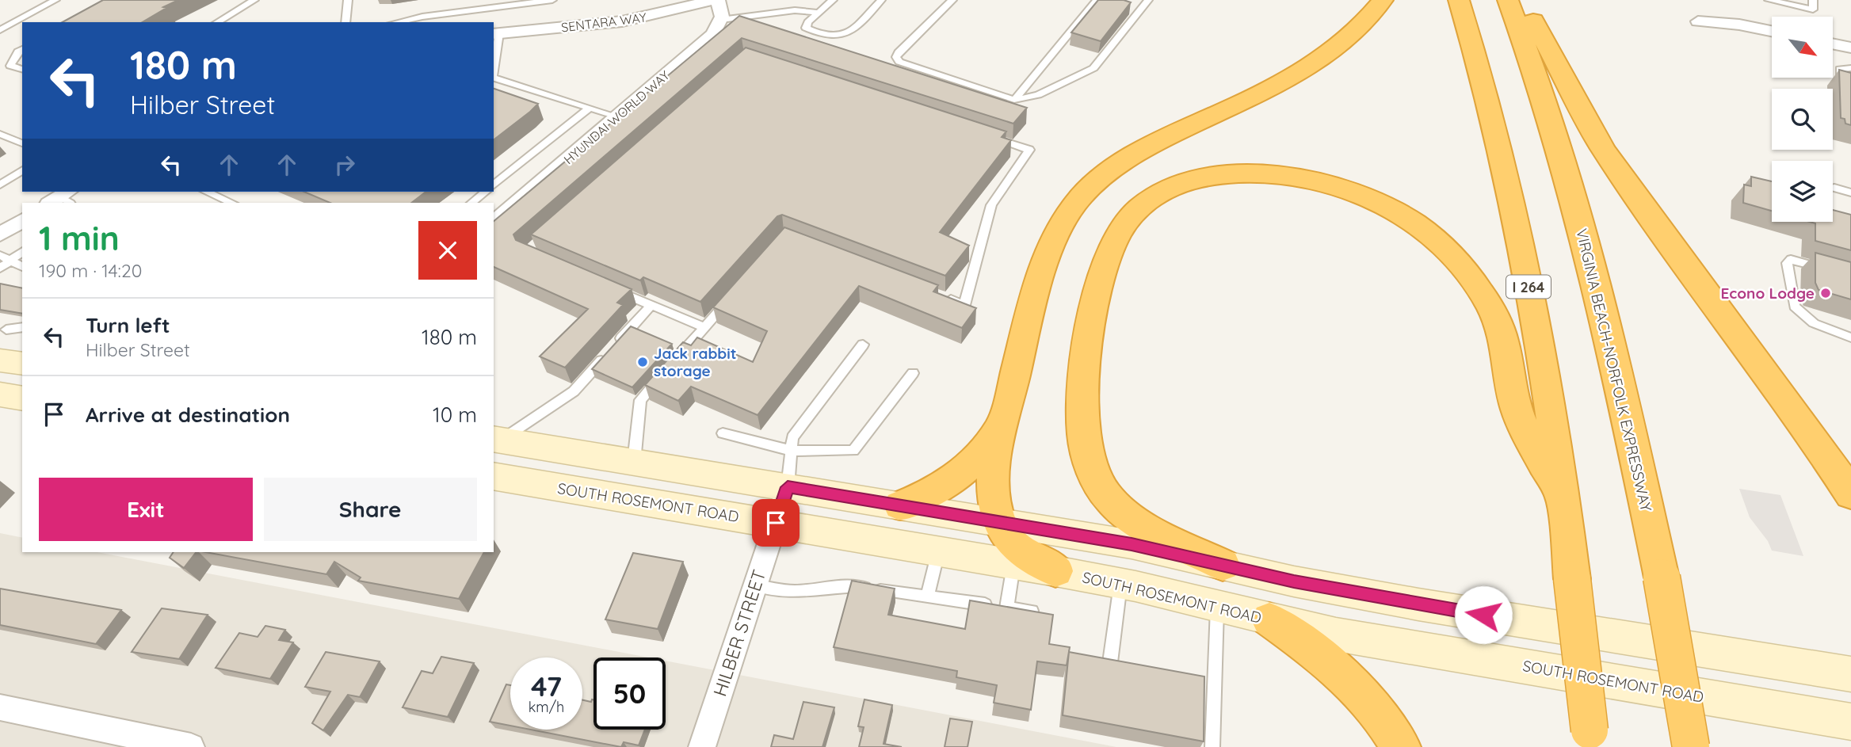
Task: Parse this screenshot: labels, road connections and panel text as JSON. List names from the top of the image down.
{
  "streets": {
    "highway": ["I 264", "VIRGINIA BEACH-NORFOLK EXPRESSWAY"],
    "main road": ["SOUTH ROSEMONT ROAD"],
    "street": ["SENTARA WAY", "HYUNDAI WORLD WAY", "HILBER STREET"]
  },
  "crossings": [
    ["SOUTH ROSEMONT ROAD", "HILBER STREET"]
  ],
  "places": ["Econo Lodge", "Jack rabbit storage"],
  "north": "bottom right",
  "page": {
    "turn": ["180 m", "Hilber Street"],
    "heading": ["1 min", "190 m · 14:20"],
    "list": [
      {
        "name": "Turn left",
        "note": "Hilber Street",
        "value": "180 m"
      },
      {
        "name": "Arrive at destination",
        "value": "10 m"
      }
    ],
    "buttons": ["Exit", "Share"],
    "speed": "47 km/h",
    "limit": "50"
  }
}
